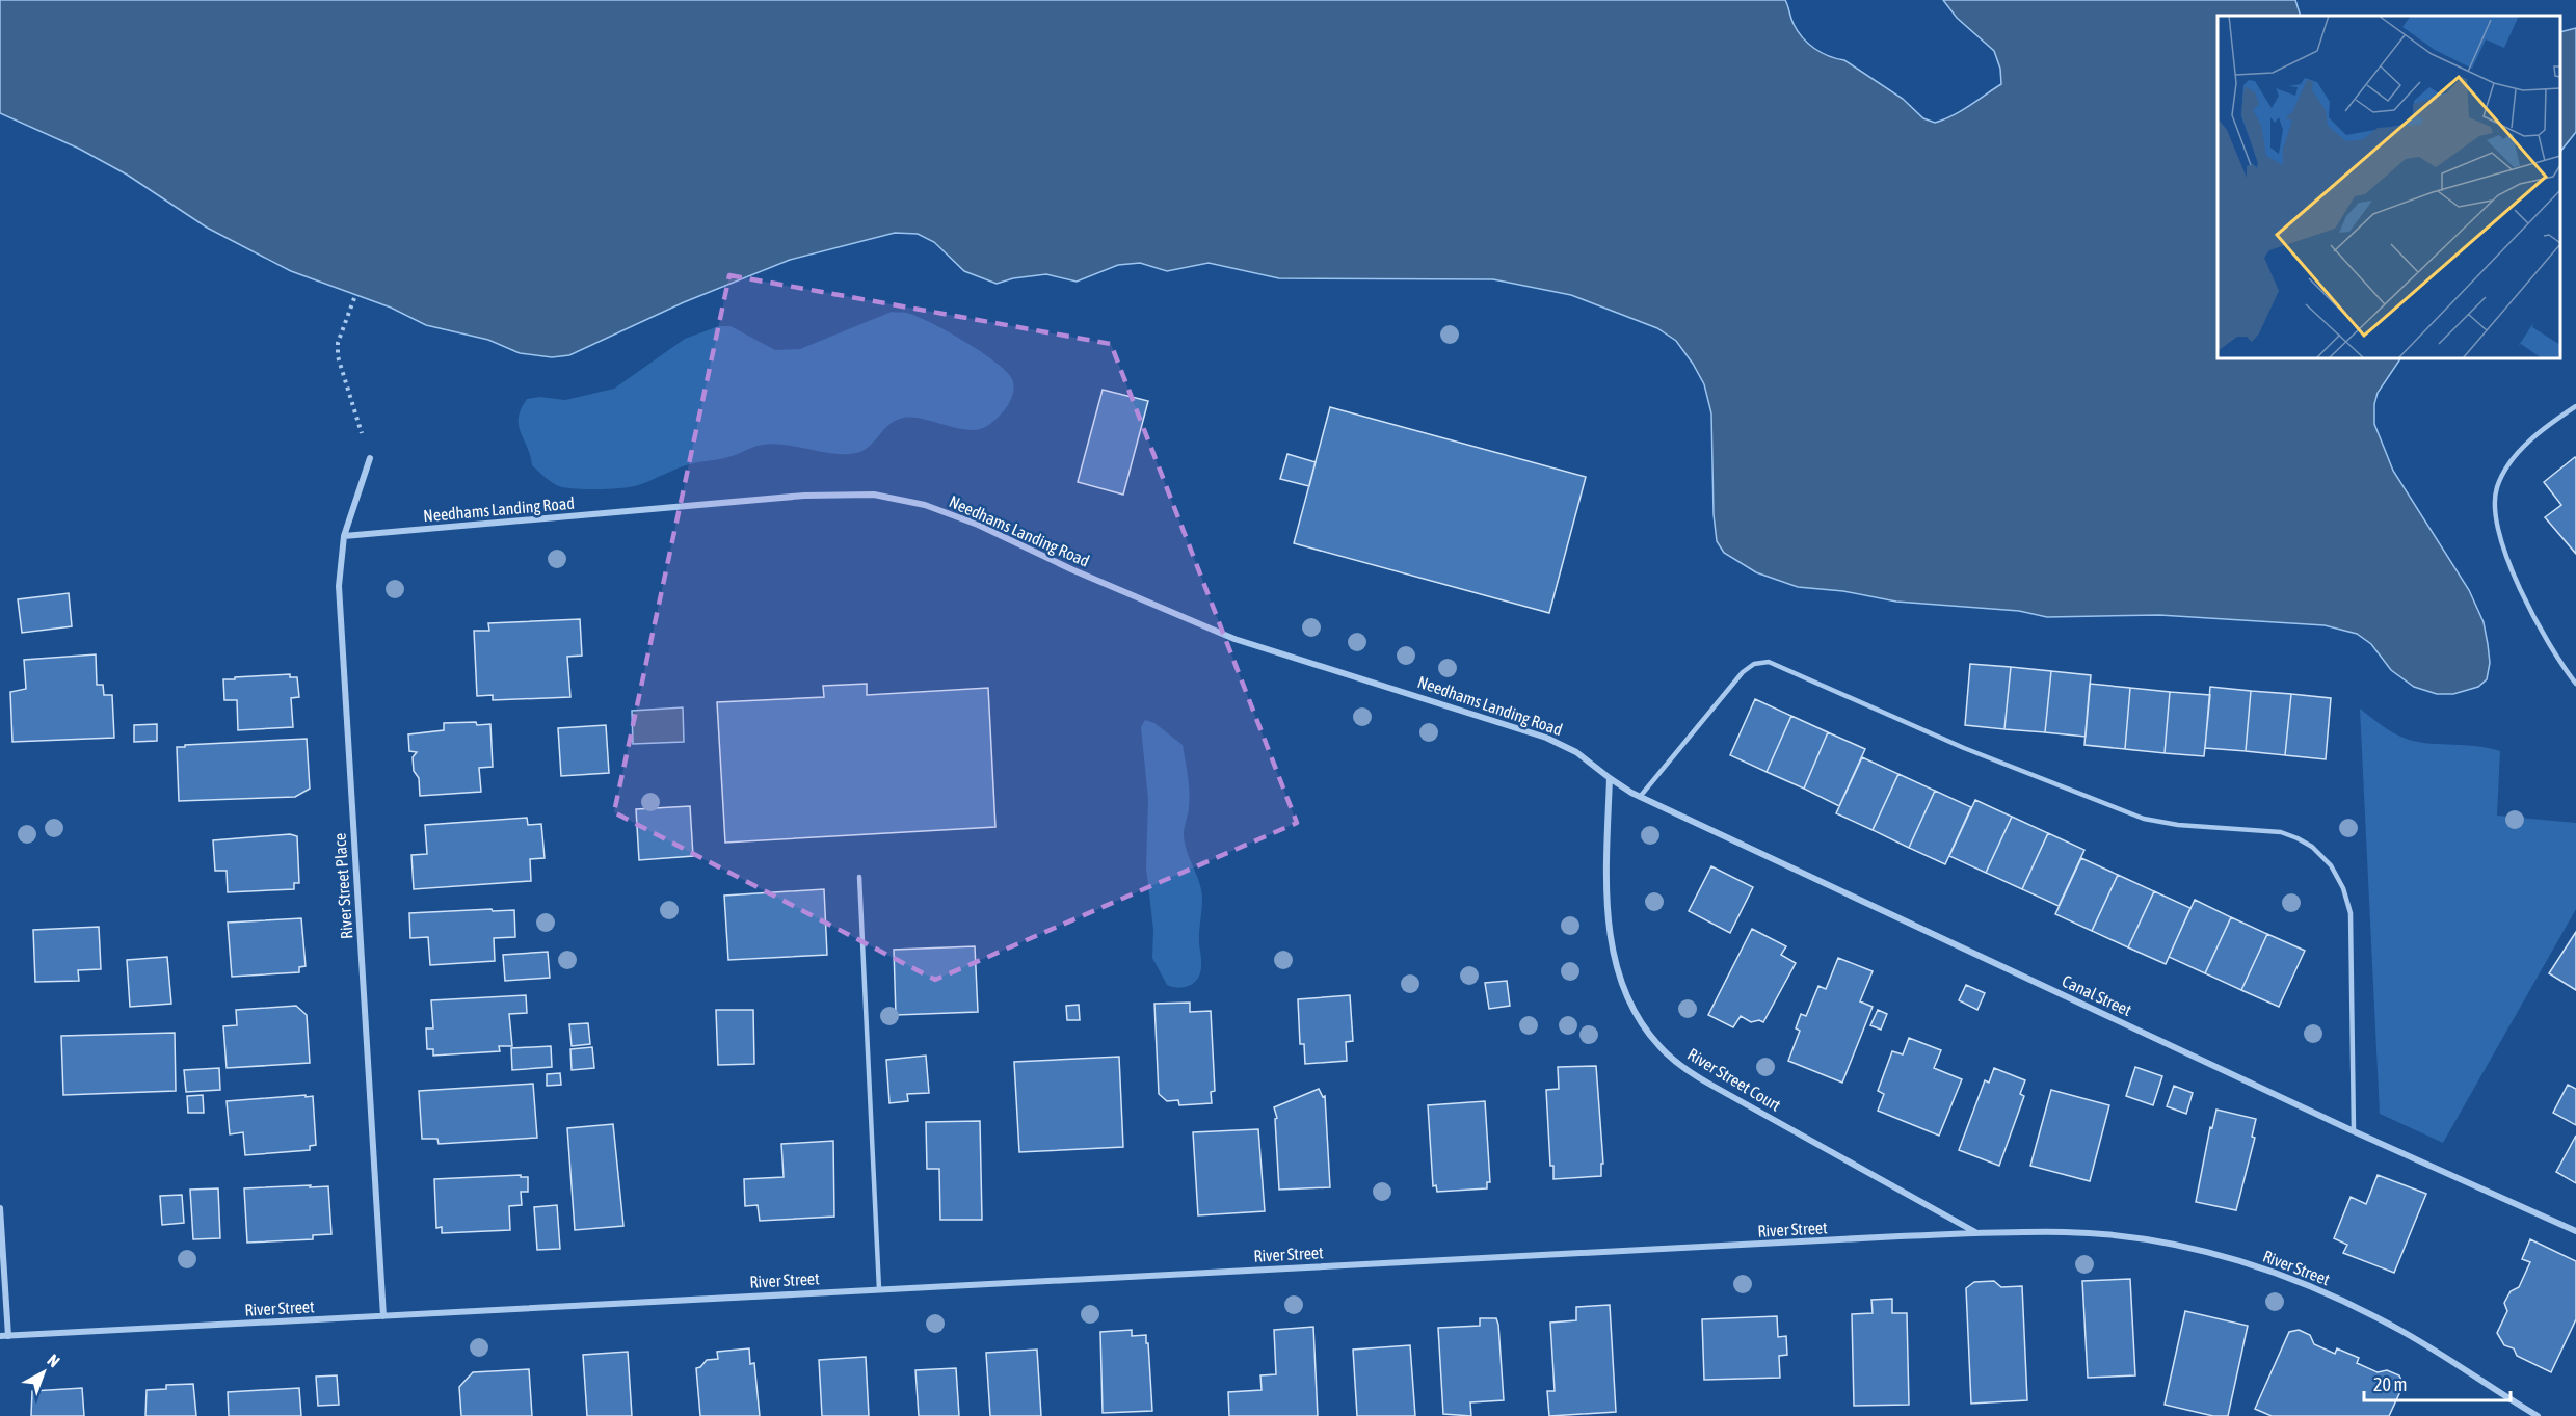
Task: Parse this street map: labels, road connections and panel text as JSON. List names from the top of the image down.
{
  "streets": {
    "street": [
      "Needhams Landing Road",
      "River Street Place",
      "Canal Street",
      "River Street Court",
      "River Street"
    ]
  },
  "crossings": [
    ["Needhams Landing Road", "River Street Place"],
    ["Needhams Landing Road", "Canal Street"],
    ["Needhams Landing Road", "River Street Court"],
    ["River Street Place", "River Street"],
    ["Canal Street", "River Street Court"],
    ["River Street Court", "River Street"]
  ],
  "scale_bar": "20 m",
  "north": "top right"
}
